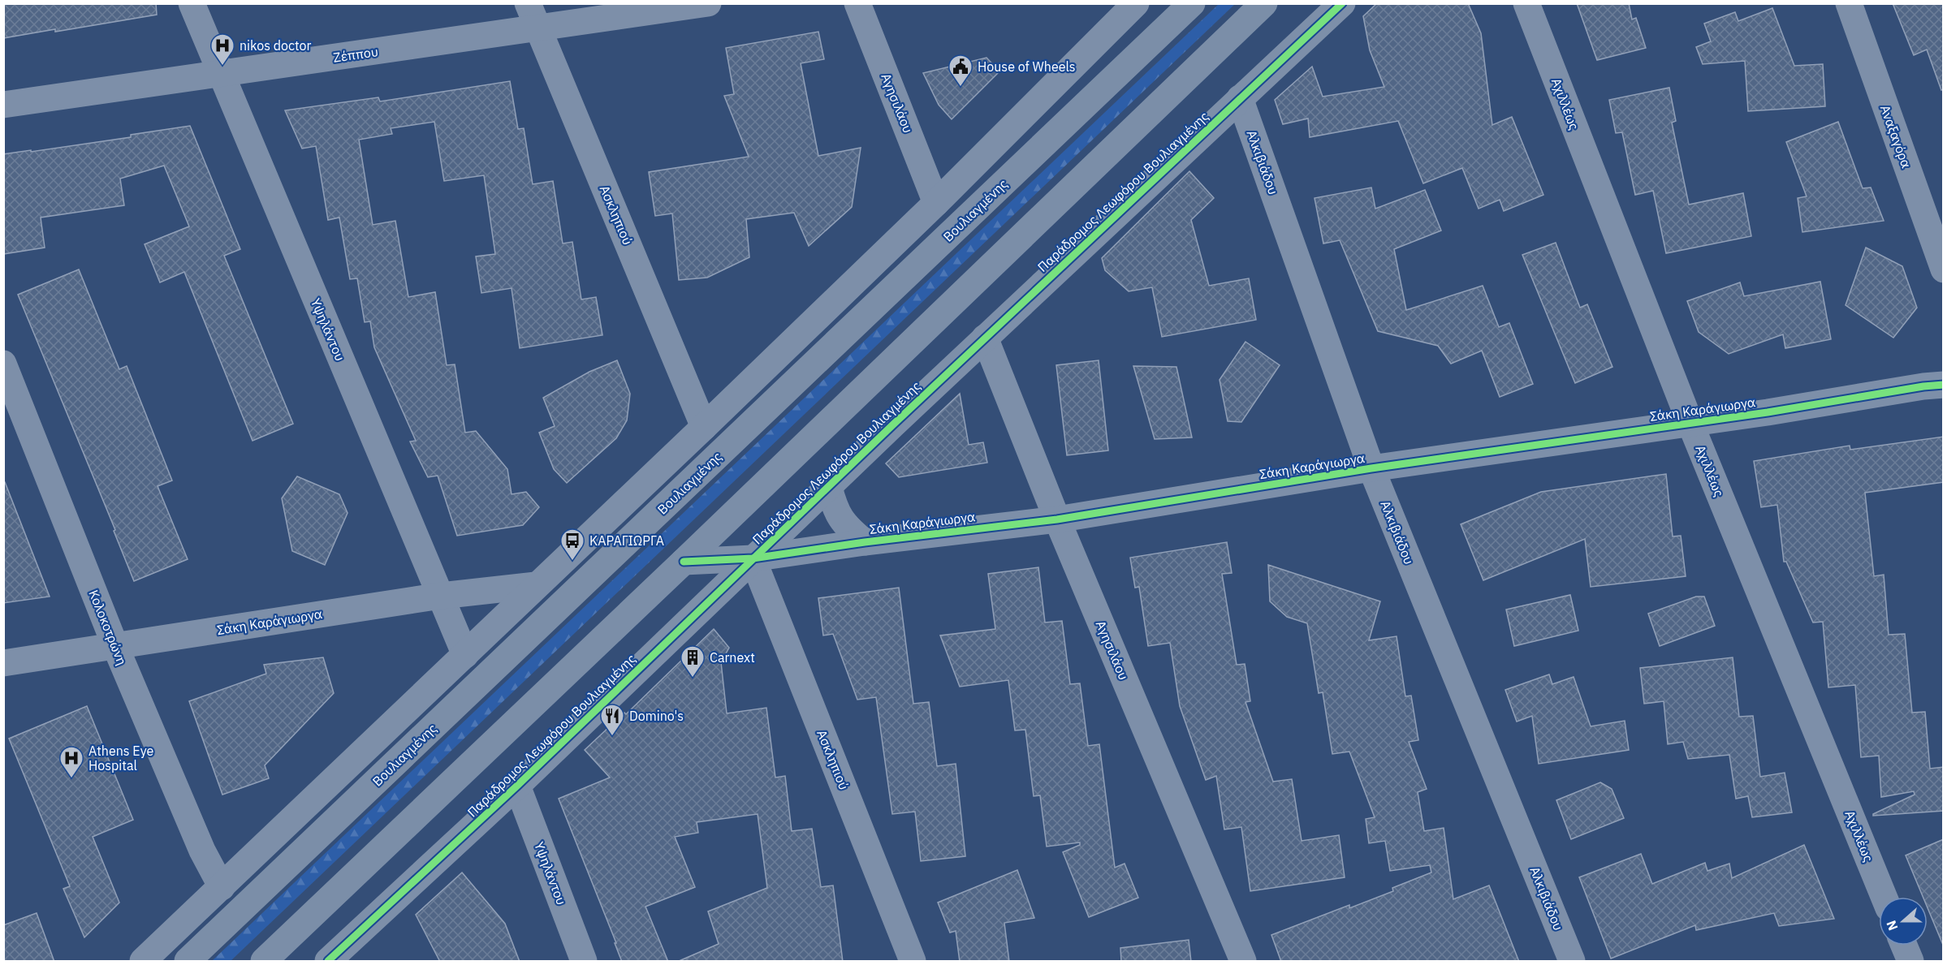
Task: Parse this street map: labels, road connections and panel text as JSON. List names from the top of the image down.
{
  "streets": {
    "main road": ["Βουλιαγμένης"],
    "street": [
      "Ζέππου",
      "Αγησιλάου",
      "Αχιλλέως",
      "Αναξαγόρα",
      "Αλκιβιάδου",
      "Παράδρομος Λεωφόρου Βουλιαγμένης",
      "Ασκληπιού",
      "Υψηλάντου",
      "Σάκη Καράγιωργα",
      "Κολοκοτρώνη"
    ]
  },
  "crossings": [
    ["Ζέππου", "Ασκληπιού"],
    ["Ζέππου", "Υψηλάντου"],
    ["Αγησιλάου", "Παράδρομος Λεωφόρου Βουλιαγμένης"],
    ["Αγησιλάου", "Σάκη Καράγιωργα"],
    ["Αχιλλέως", "Σάκη Καράγιωργα"],
    ["Αλκιβιάδου", "Παράδρομος Λεωφόρου Βουλιαγμένης"],
    ["Αλκιβιάδου", "Σάκη Καράγιωργα"],
    ["Παράδρομος Λεωφόρου Βουλιαγμένης", "Ασκληπιού"],
    ["Παράδρομος Λεωφόρου Βουλιαγμένης", "Υψηλάντου"],
    ["Παράδρομος Λεωφόρου Βουλιαγμένης", "Σάκη Καράγιωργα"],
    ["Ασκληπιού", "Σάκη Καράγιωργα"],
    ["Υψηλάντου", "Σάκη Καράγιωργα"],
    ["Σάκη Καράγιωργα", "Κολοκοτρώνη"]
  ],
  "places": {
    "hospital": ["nikos doctor", "Athens Eye Hospital"],
    "public building": ["House of Wheels"],
    "bus stop": ["ΚΑΡΑΓΙΩΡΓΑ"],
    "building": ["Carnext"],
    "restaurant": ["Domino's"]
  },
  "north": "left"
}
